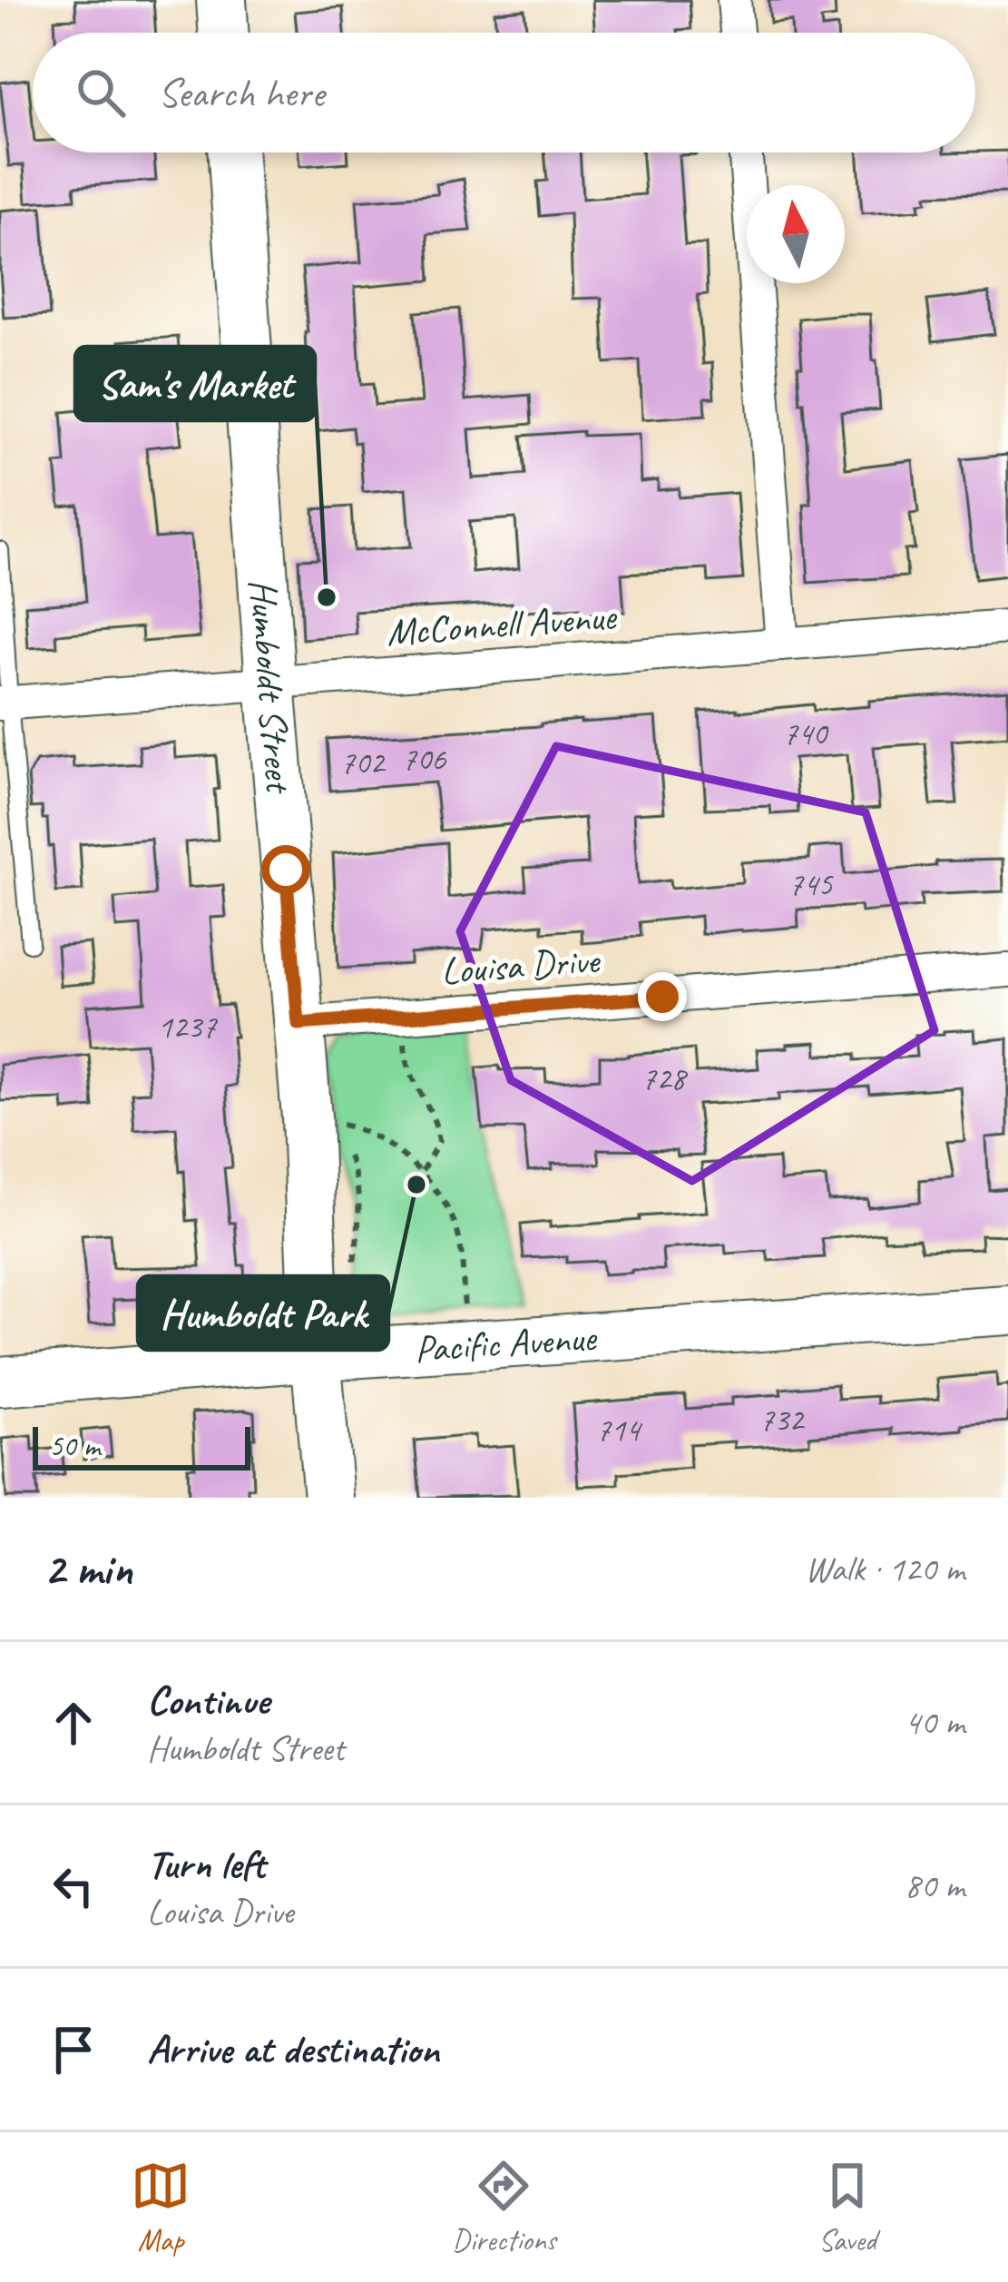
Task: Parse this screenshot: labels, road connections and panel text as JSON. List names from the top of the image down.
{
  "streets": {
    "street": [
      "McConnell Avenue",
      "Humboldt Street",
      "Louisa Drive",
      "Pacific Avenue"
    ]
  },
  "crossings": [
    ["McConnell Avenue", "Humboldt Street"],
    ["Humboldt Street", "Louisa Drive"],
    ["Humboldt Street", "Pacific Avenue"]
  ],
  "places": ["Sam's Market", "Humboldt Park"],
  "house_numbers": [
    "740",
    "706",
    "702",
    "745",
    "1237",
    "728",
    "732",
    "714"
  ],
  "scale_bar": "50 m",
  "north": "top",
  "page": {
    "search": "Search here",
    "scale": "50 m",
    "heading": ["2 min", "Walk · 120 m"],
    "list": [
      ["Continue", "Humboldt Street", "40 m"],
      ["Turn left", "Louisa Drive", "80 m"],
      "Arrive at destination"
    ],
    "nav": ["Map", "Directions", "Saved"]
  }
}
